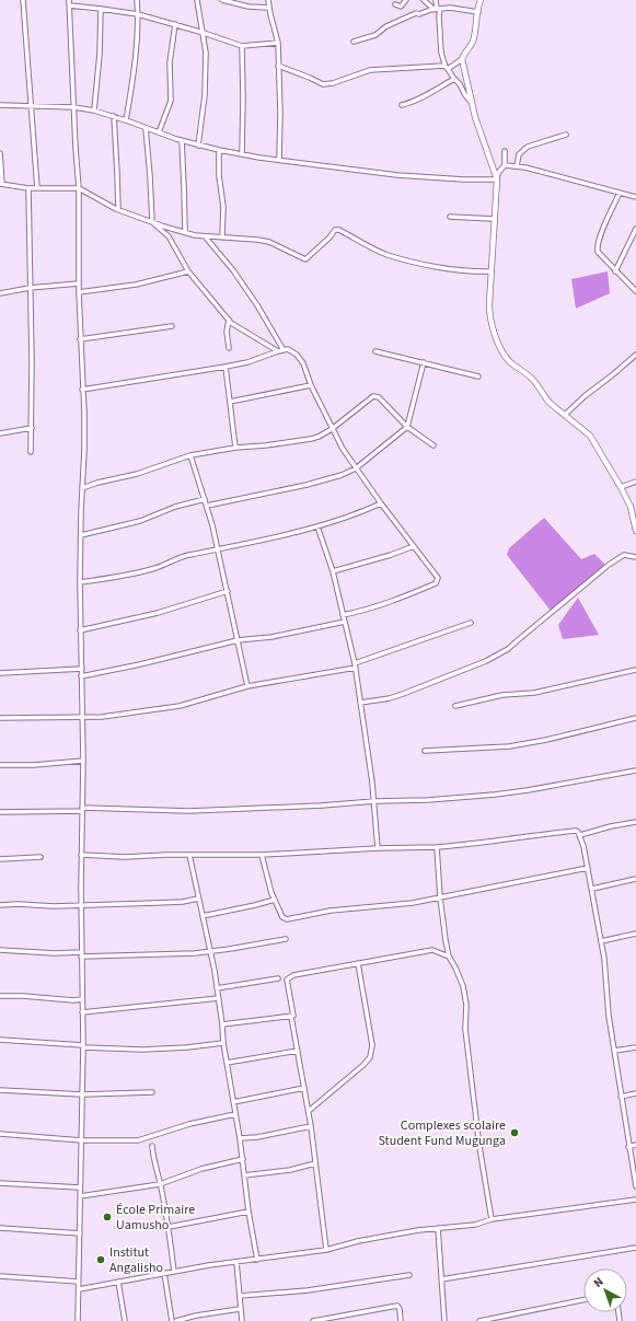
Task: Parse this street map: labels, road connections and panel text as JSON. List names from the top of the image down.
{
  "places": ["Complexes scolaire Student Fund Mugunga", "École Primaire Uamusho", "Institut Angalisho"],
  "north": "top left"
}
